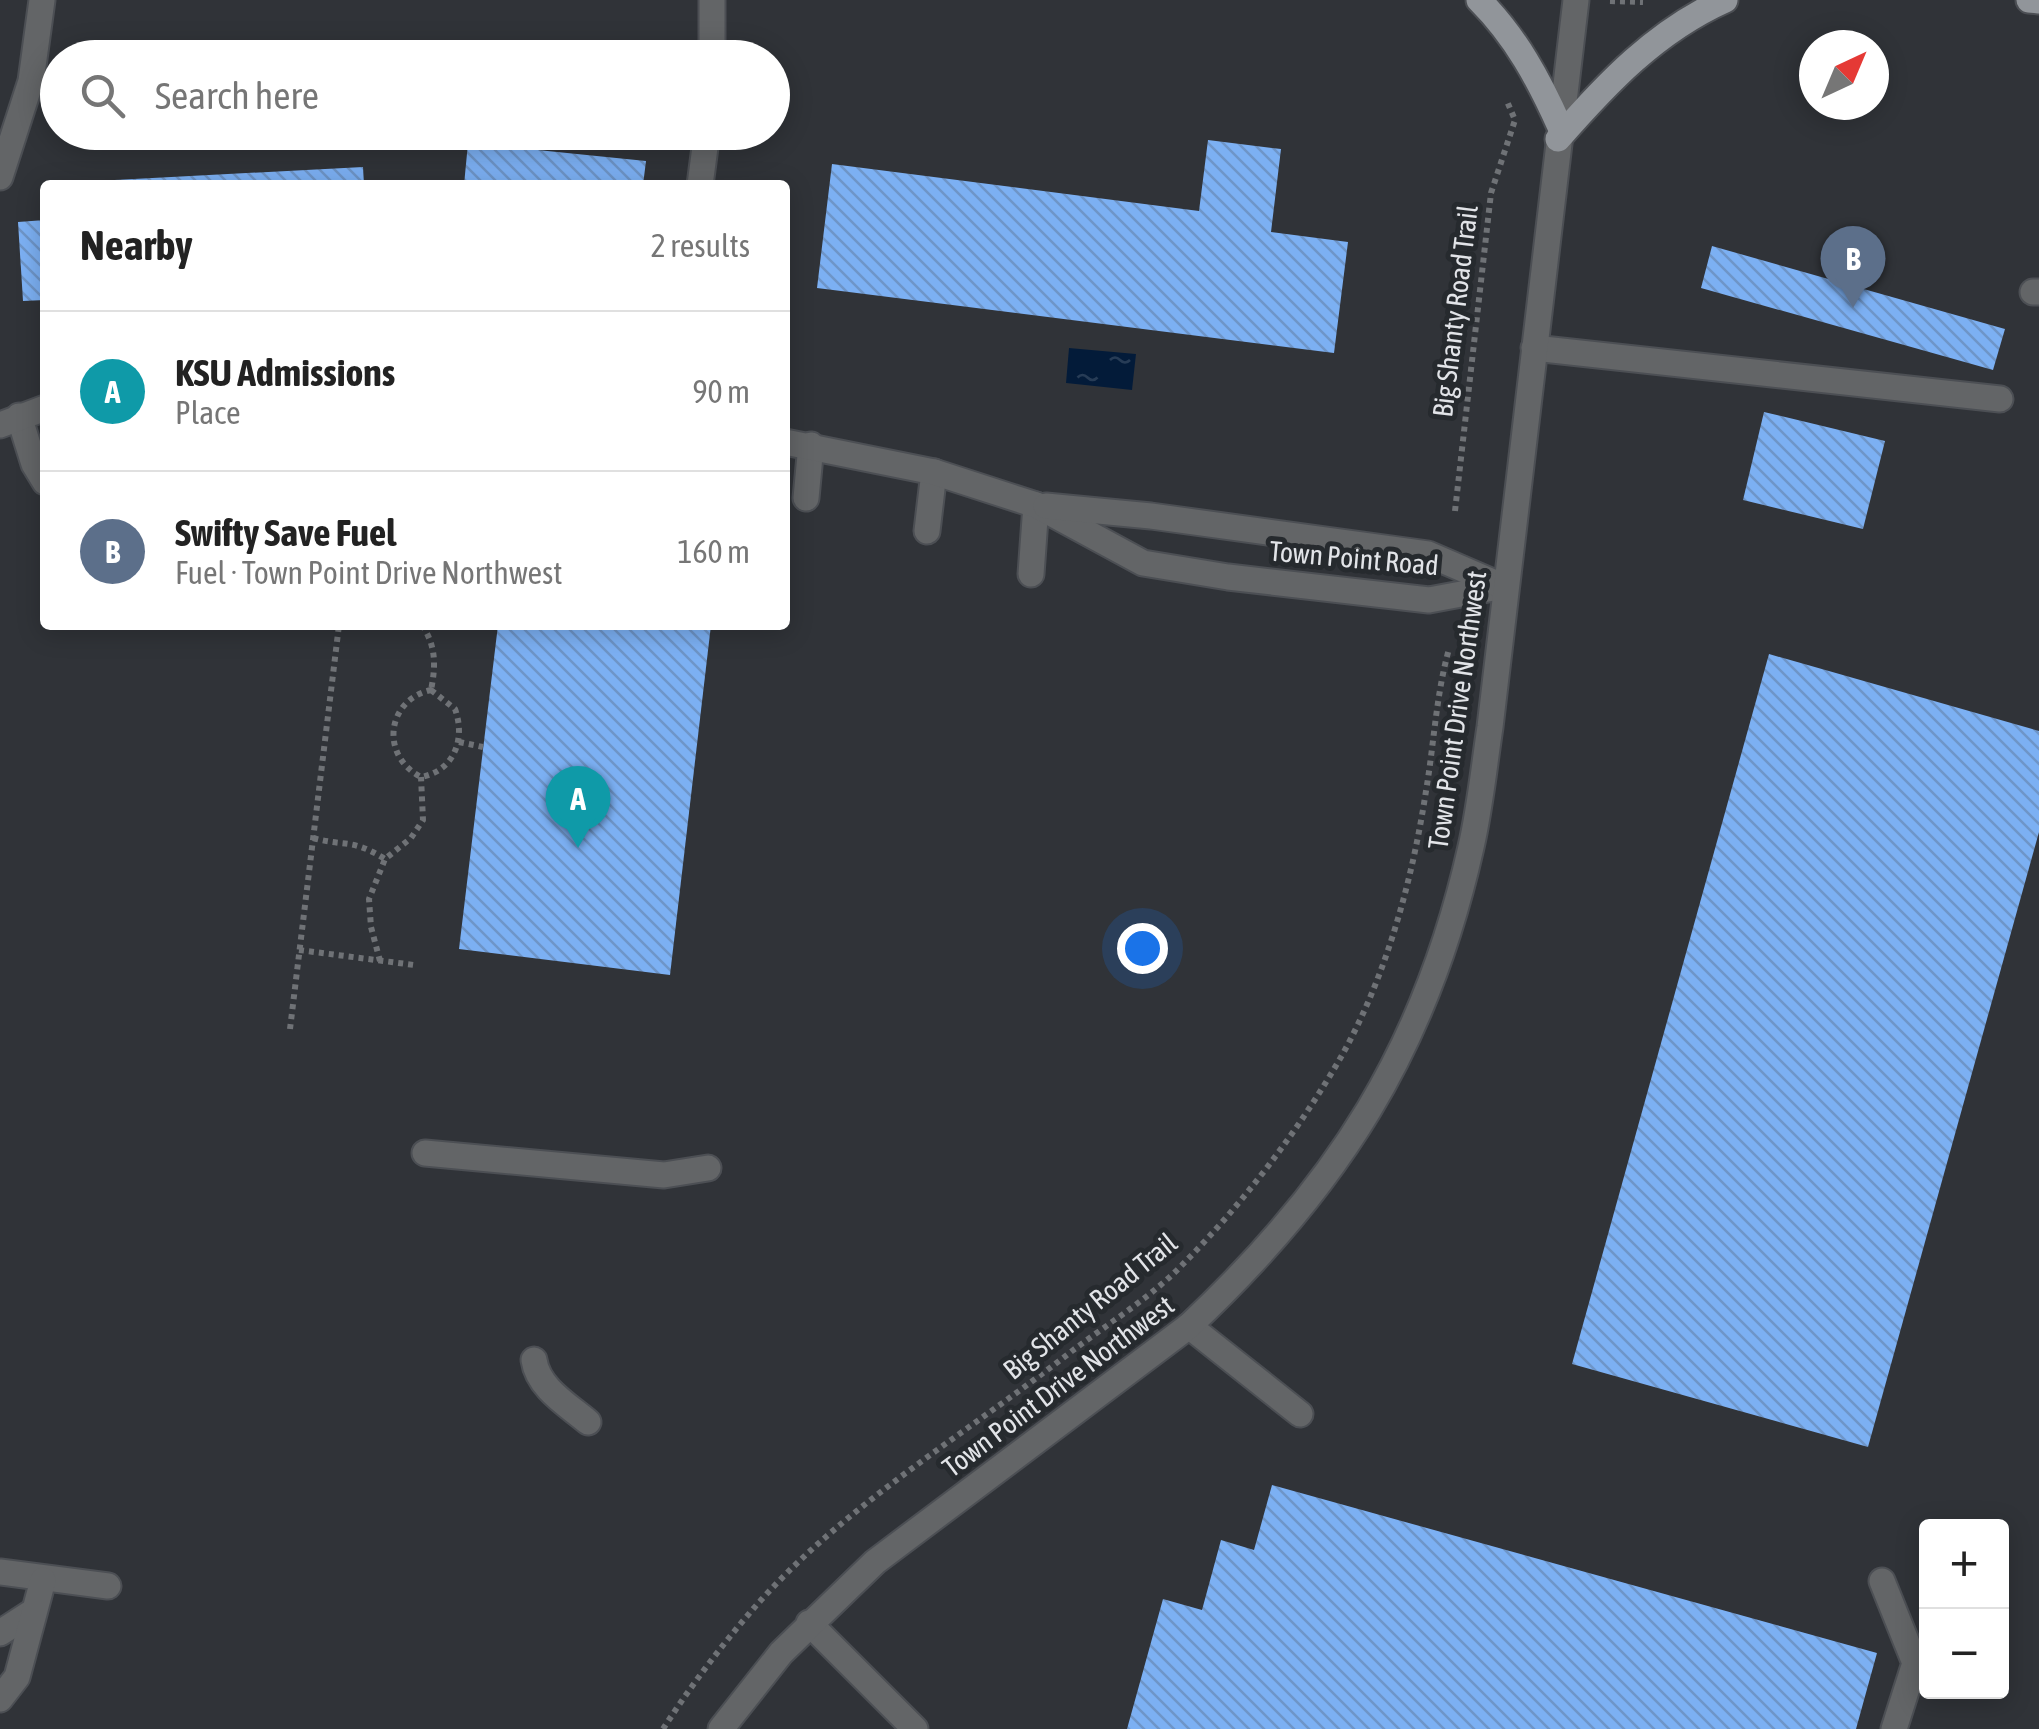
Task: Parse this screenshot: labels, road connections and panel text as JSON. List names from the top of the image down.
{
  "streets": {
    "street": ["Town Point Road", "Town Point Drive Northwest"],
    "path": ["Big Shanty Road Trail"]
  },
  "crossings": [
    ["Town Point Road", "Town Point Drive Northwest"]
  ],
  "north": "top right",
  "page": {
    "search": "Search here",
    "heading": ["Nearby", "2 results"],
    "pins": ["B", "A"],
    "list": [
      {
        "mark": "A",
        "name": "KSU Admissions",
        "note": "Place",
        "value": "90 m"
      },
      {
        "mark": "B",
        "name": "Swifty Save Fuel",
        "note": "Fuel · Town Point Drive Northwest",
        "value": "160 m"
      }
    ],
    "map_buttons": ["+", "−"]
  }
}
